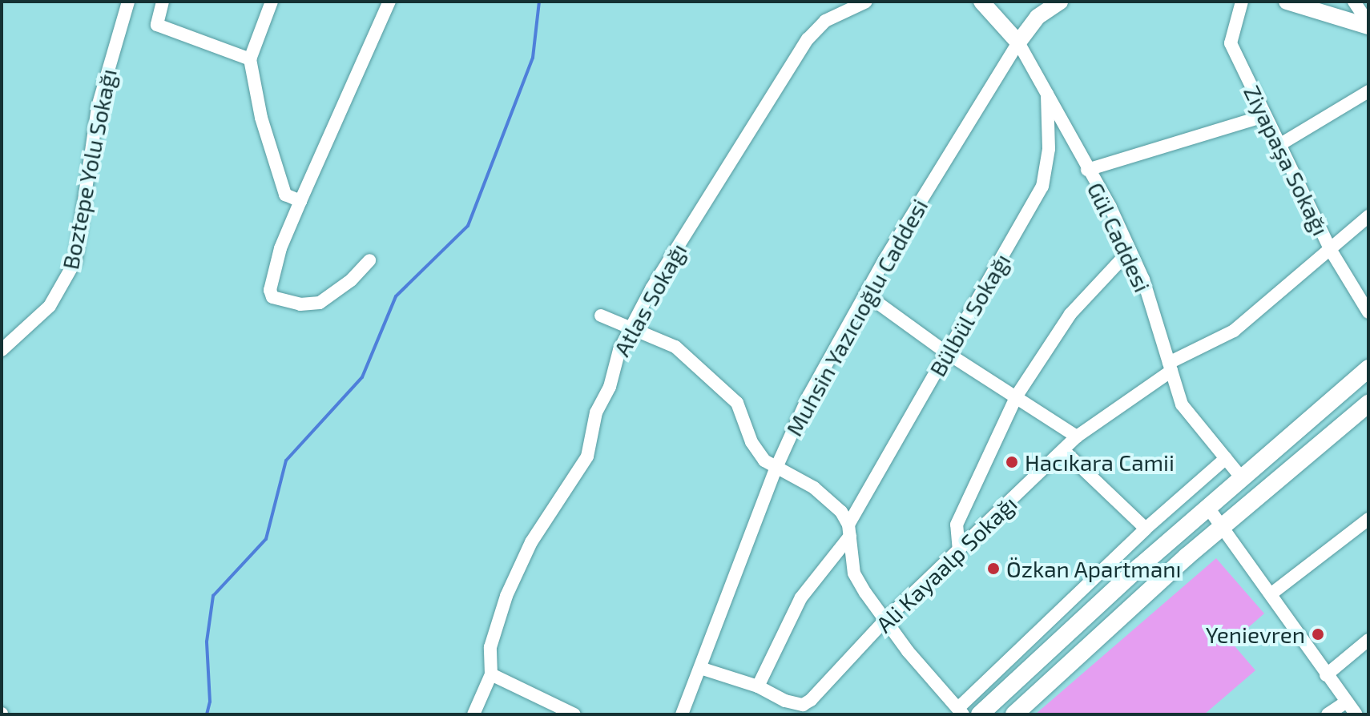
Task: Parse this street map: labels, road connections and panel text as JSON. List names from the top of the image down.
{
  "streets": {
    "main road": ["Gül Caddesi"],
    "street": [
      "Ziyapaşa Sokağı",
      "Boztepe Yolu Sokağı",
      "Atlas Sokağı",
      "Bülbül Sokağı",
      "Muhsin Yazıcıoğlu Caddesi",
      "Ali Kayaalp Sokağı"
    ]
  },
  "crossings": [
    ["Ziyapaşa Sokağı", "Ali Kayaalp Sokağı"],
    ["Gül Caddesi", "Bülbül Sokağı"],
    ["Gül Caddesi", "Muhsin Yazıcıoğlu Caddesi"],
    ["Gül Caddesi", "Ali Kayaalp Sokağı"]
  ],
  "places": ["Hacıkara Camii", "Özkan Apartmanı", "Yenievren"]
}
